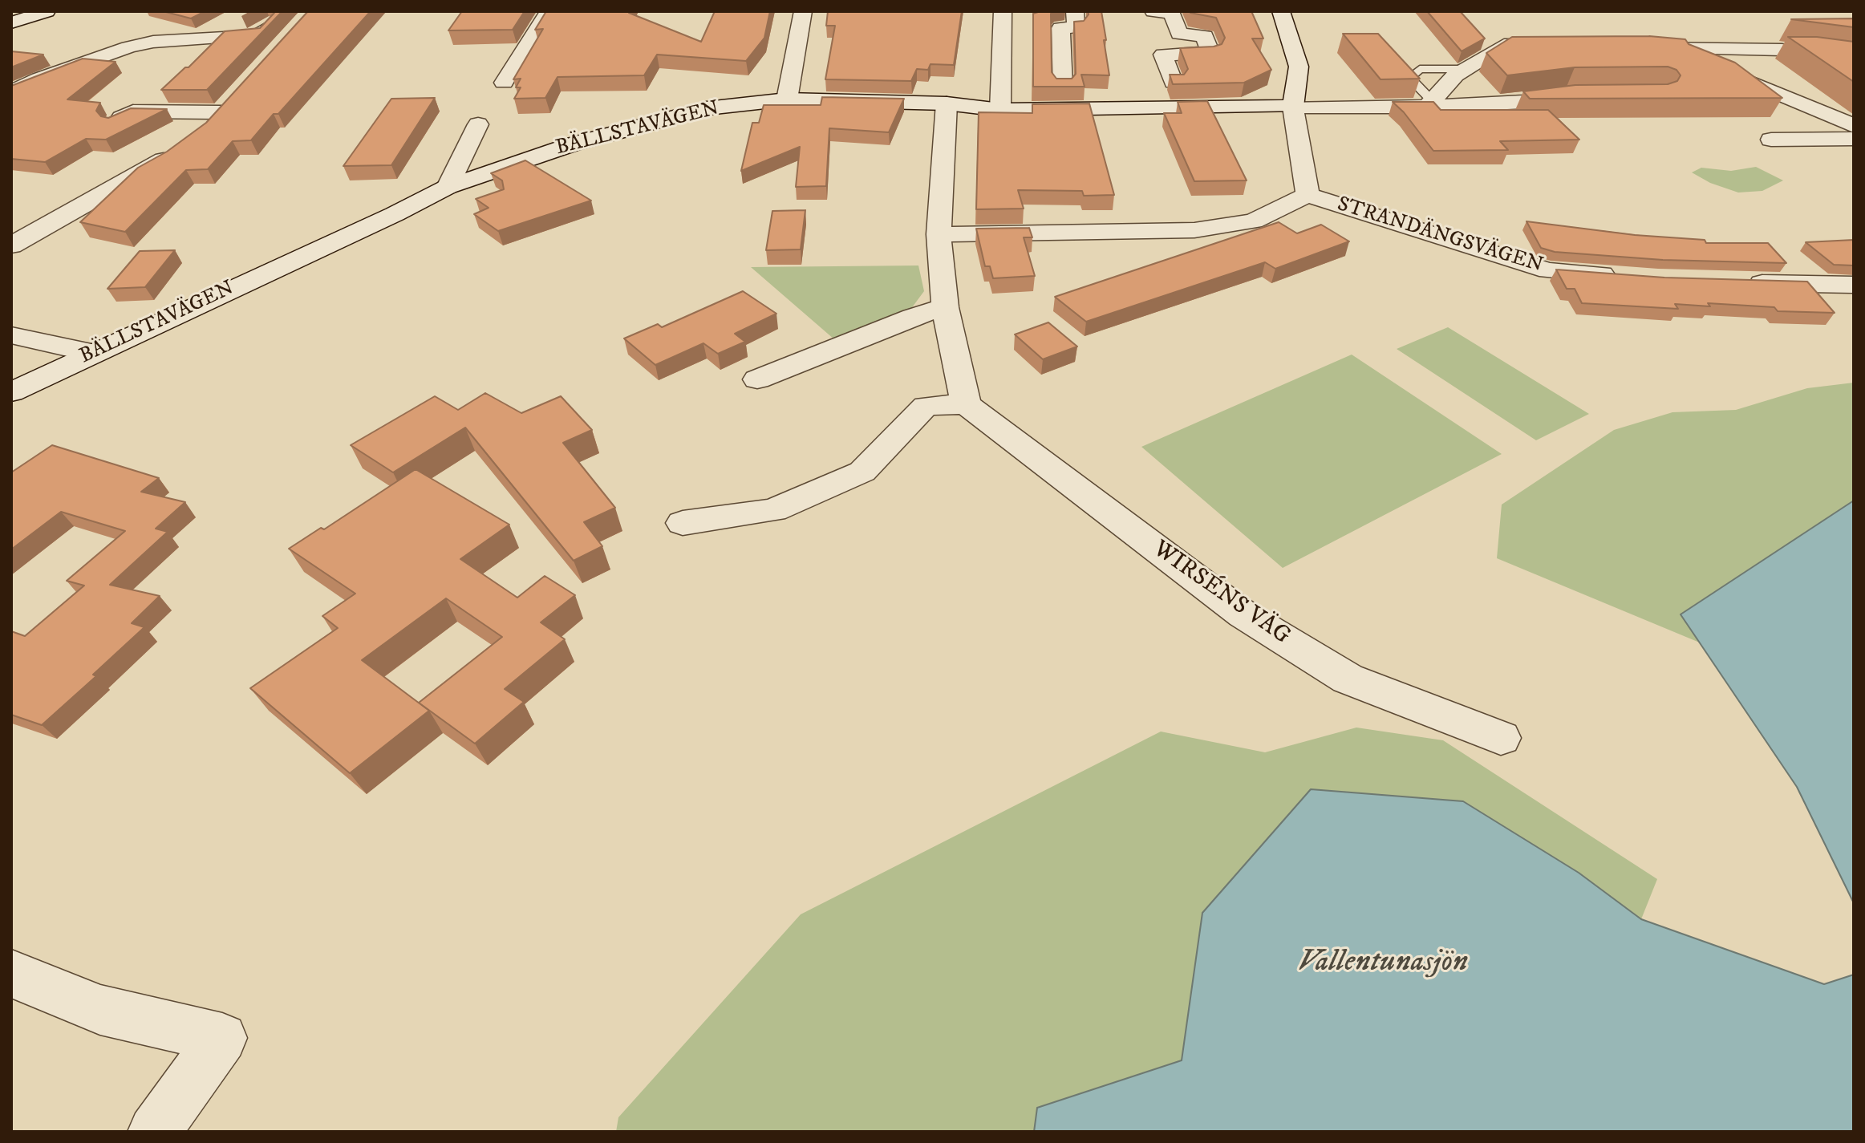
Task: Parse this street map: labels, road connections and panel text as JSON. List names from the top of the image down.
{
  "streets": {
    "street": ["BÄLLSTAVÄGEN", "STRANDÄNGSVÄGEN", "WIRSÉNS VÄG"]
  },
  "crossings": [
    ["BÄLLSTAVÄGEN", "STRANDÄNGSVÄGEN"]
  ],
  "water": ["Vallentunasjön"]
}
